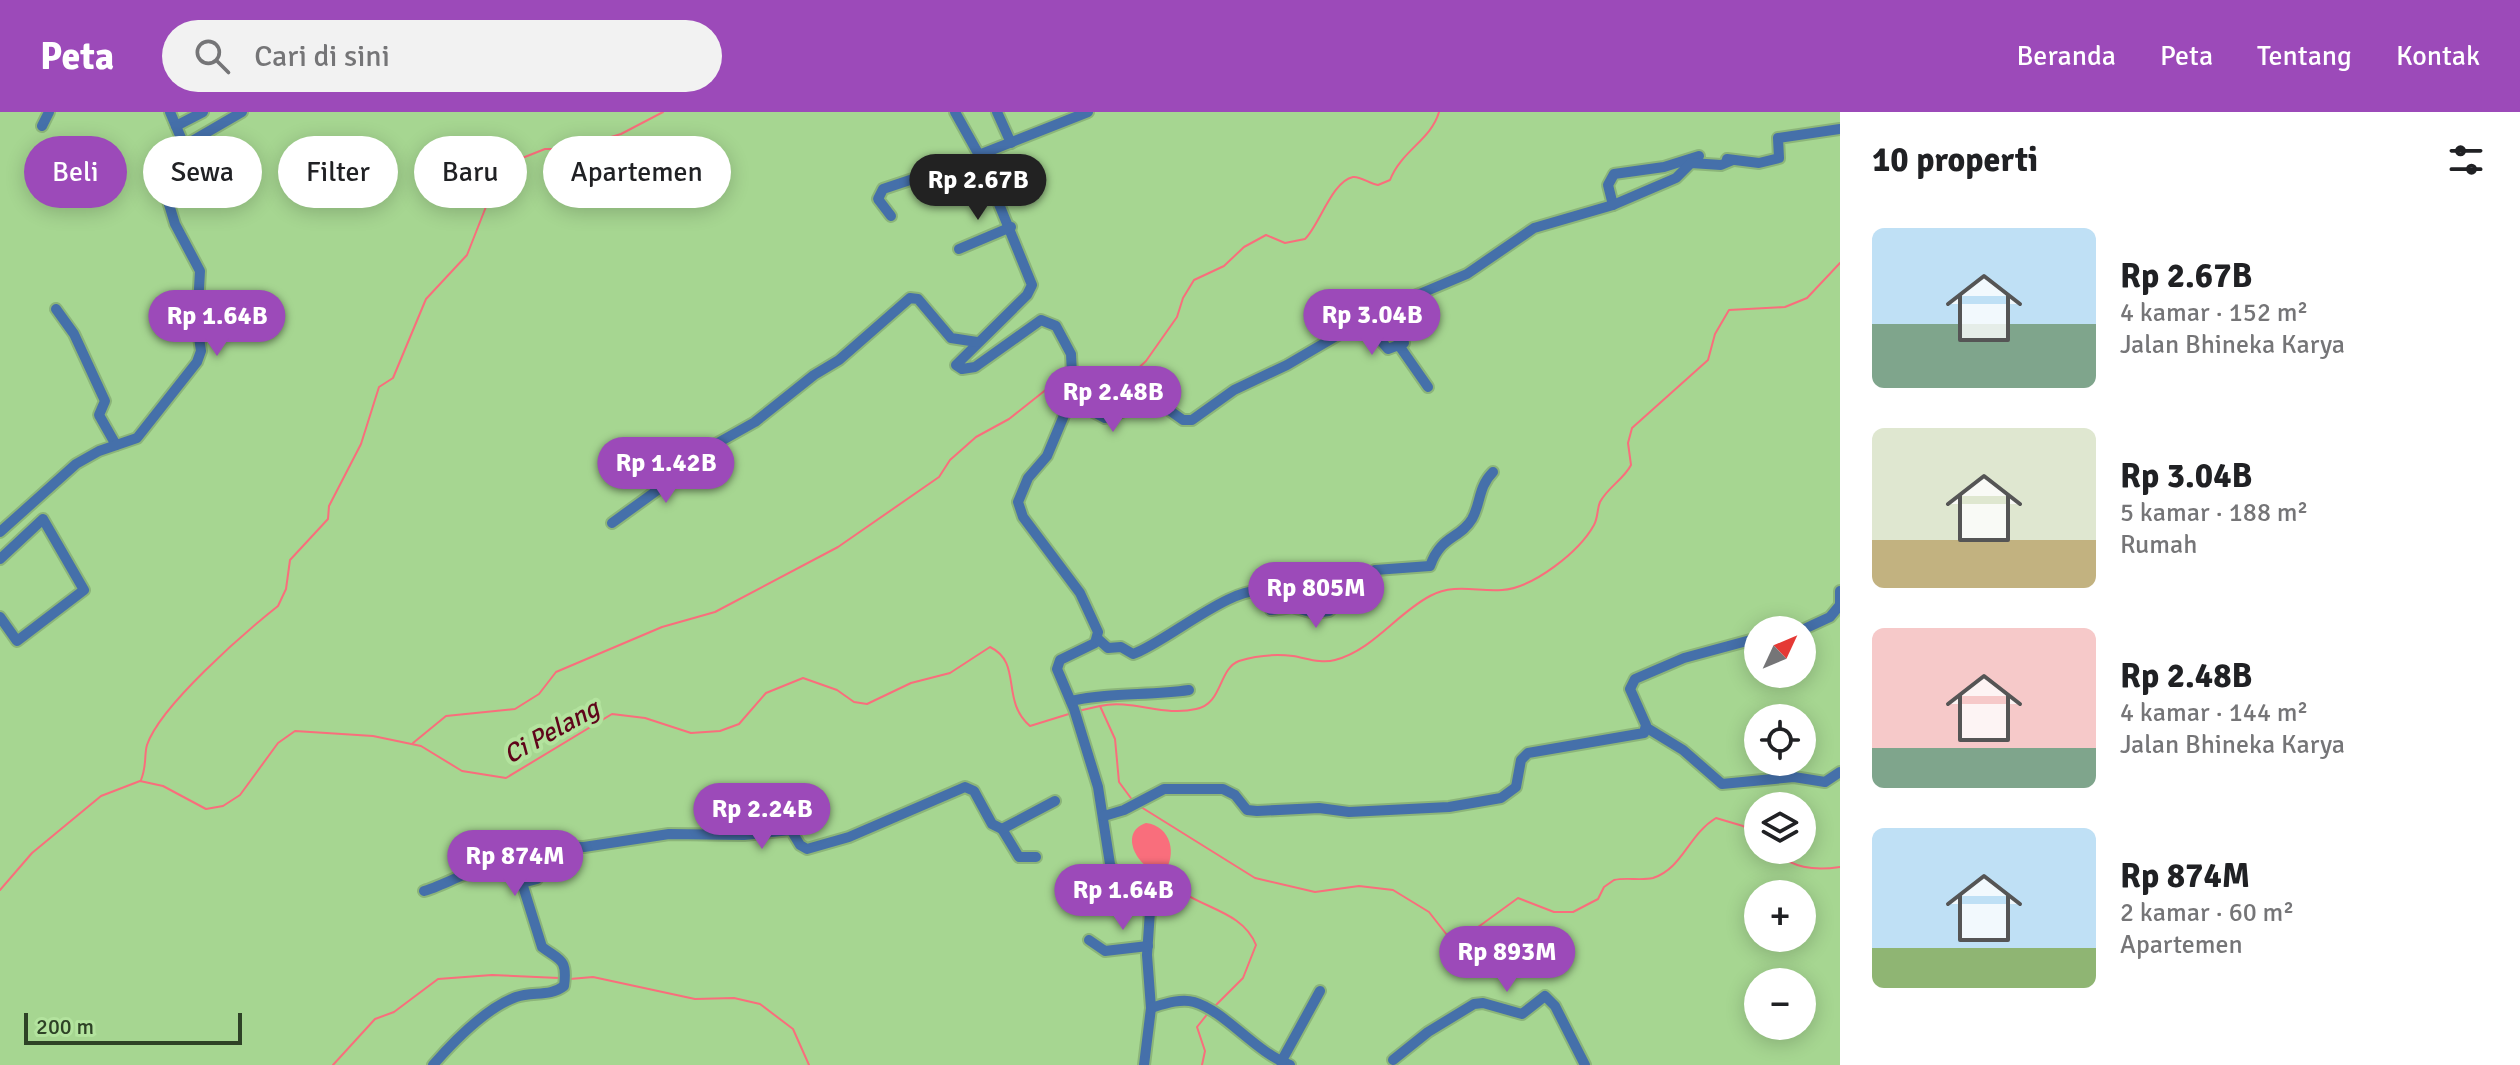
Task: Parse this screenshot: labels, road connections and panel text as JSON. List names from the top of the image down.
{
  "water": ["Ci Pelang"],
  "scale_bar": "200 m",
  "north": "top right",
  "page": {
    "header": "Peta",
    "search": "Cari di sini",
    "nav": [
      "Beranda",
      "Peta",
      "Tentang",
      "Kontak"
    ],
    "heading": "10 properti",
    "chip": [
      "Beli",
      "Sewa",
      "Filter",
      "Baru",
      "Apartemen"
    ],
    "price": [
      "Rp 2.67B",
      "Rp 3.04B",
      "Rp 1.64B",
      "Rp 2.48B",
      "Rp 1.42B",
      "Rp 805M",
      "Rp 2.24B",
      "Rp 874M",
      "Rp 1.64B",
      "Rp 893M"
    ],
    "list": [
      {
        "name": "Rp 2.67B",
        "note": "4 kamar · 152 m² · Jalan Bhineka Karya"
      },
      {
        "name": "Rp 3.04B",
        "note": "5 kamar · 188 m² · Rumah"
      },
      {
        "name": "Rp 2.48B",
        "note": "4 kamar · 144 m² · Jalan Bhineka Karya"
      },
      {
        "name": "Rp 874M",
        "note": "2 kamar · 60 m² · Apartemen"
      }
    ],
    "map_buttons": ["+", "−"],
    "scale": "200 m"
  }
}
